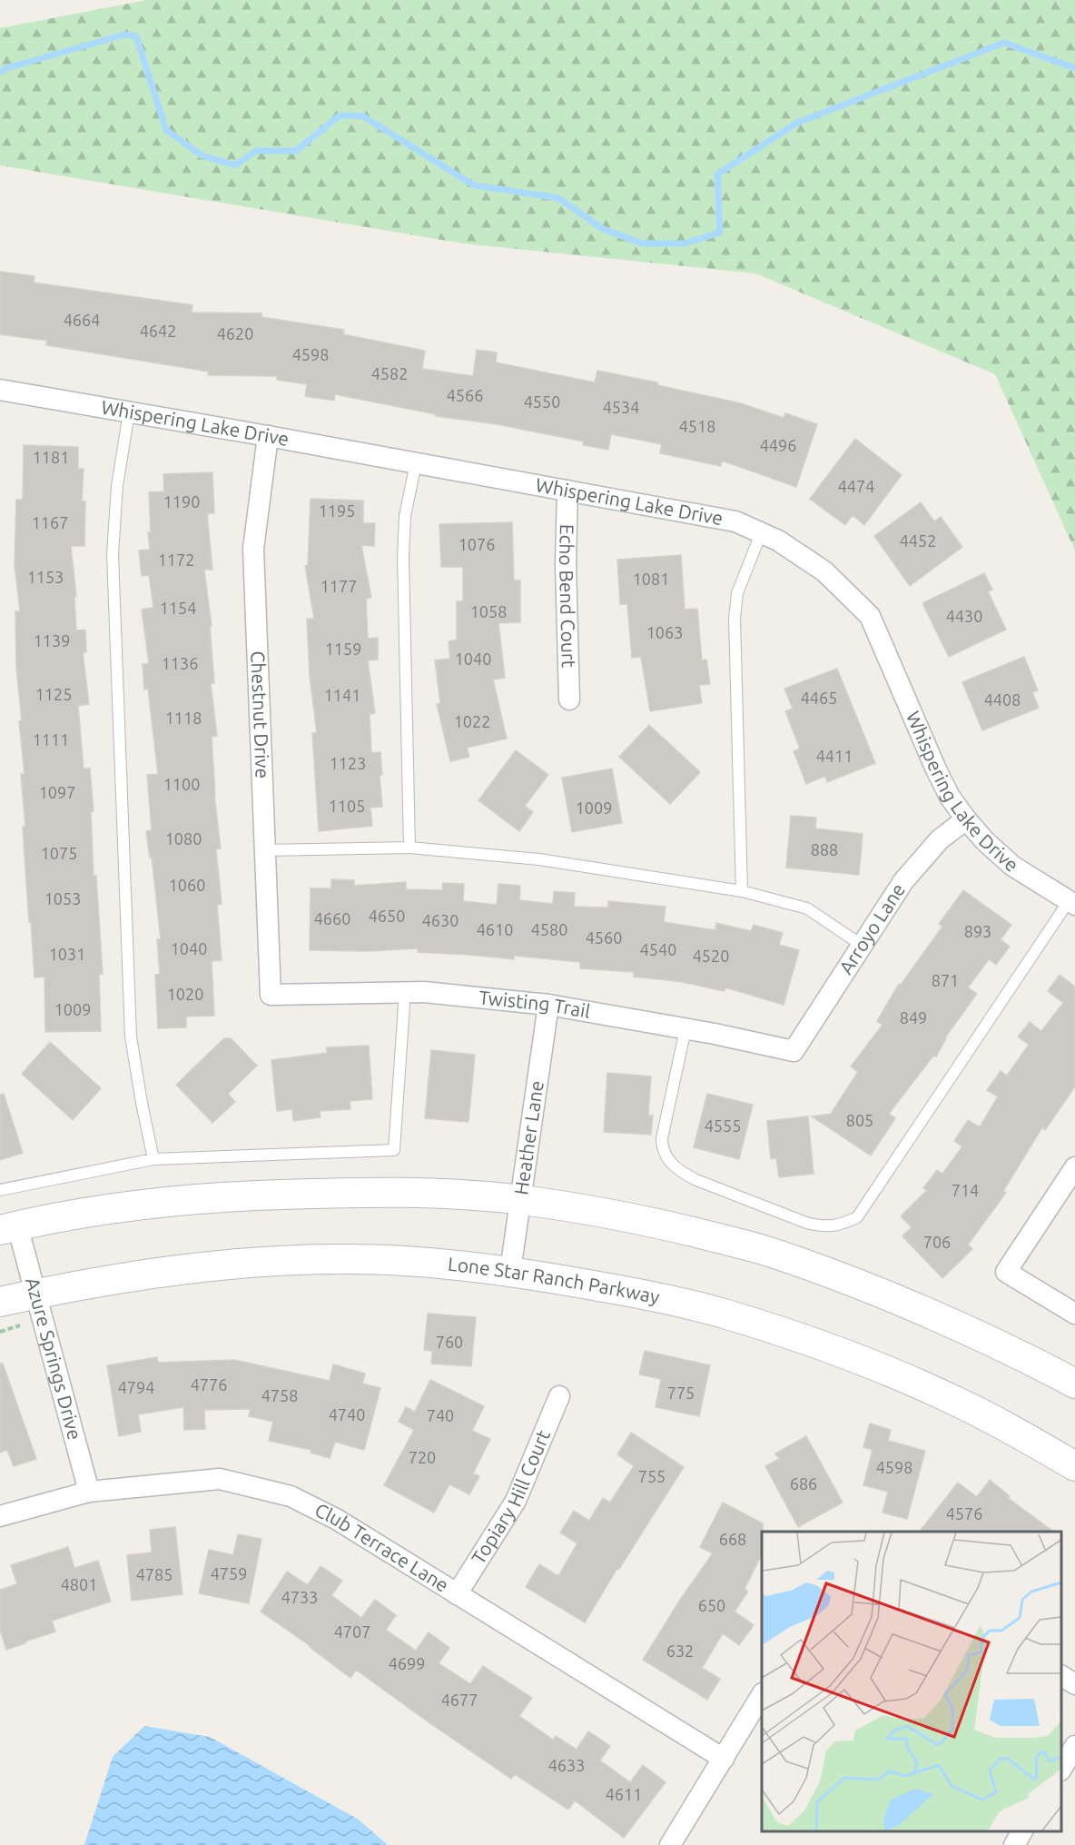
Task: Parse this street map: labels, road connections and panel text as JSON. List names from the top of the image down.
{
  "streets": {
    "main road": ["Lone Star Ranch Parkway"],
    "street": [
      "Whispering Lake Drive",
      "Echo Bend Court",
      "Chestnut Drive",
      "Arroyo Lane",
      "Twisting Trail",
      "Heather Lane",
      "Azure Springs Drive",
      "Topiary Hill Court",
      "Club Terrace Lane"
    ]
  },
  "crossings": [
    ["Whispering Lake Drive", "Echo Bend Court"],
    ["Whispering Lake Drive", "Chestnut Drive"],
    ["Whispering Lake Drive", "Arroyo Lane"],
    ["Chestnut Drive", "Twisting Trail"],
    ["Arroyo Lane", "Twisting Trail"],
    ["Twisting Trail", "Heather Lane"],
    ["Heather Lane", "Lone Star Ranch Parkway"],
    ["Lone Star Ranch Parkway", "Azure Springs Drive"],
    ["Azure Springs Drive", "Club Terrace Lane"],
    ["Topiary Hill Court", "Club Terrace Lane"]
  ],
  "house_numbers": [
    "4664",
    "4642",
    "4620",
    "4598",
    "4582",
    "4566",
    "4550",
    "4534",
    "4518",
    "4496",
    "1181",
    "4474",
    "1190",
    "1195",
    "1167",
    "4452",
    "1076",
    "1172",
    "1153",
    "1081",
    "1177",
    "1154",
    "1058",
    "4430",
    "1063",
    "1139",
    "1159",
    "1040",
    "1136",
    "1125",
    "1141",
    "4465",
    "4408",
    "1118",
    "1022",
    "1111",
    "4411",
    "1123",
    "1100",
    "1097",
    "1105",
    "1009",
    "1080",
    "888",
    "1075",
    "1060",
    "1053",
    "4650",
    "4660",
    "4630",
    "4610",
    "4580",
    "893",
    "4560",
    "1040",
    "4540",
    "1031",
    "4520",
    "871",
    "1020",
    "1009",
    "849",
    "805",
    "4555",
    "714",
    "706",
    "760",
    "4776",
    "4794",
    "775",
    "4758",
    "4740",
    "740",
    "720",
    "4598",
    "755",
    "686",
    "4576",
    "668",
    "4759",
    "4785",
    "4801",
    "4733",
    "650",
    "4707",
    "632",
    "4699",
    "4677",
    "4633",
    "4611"
  ]
}
